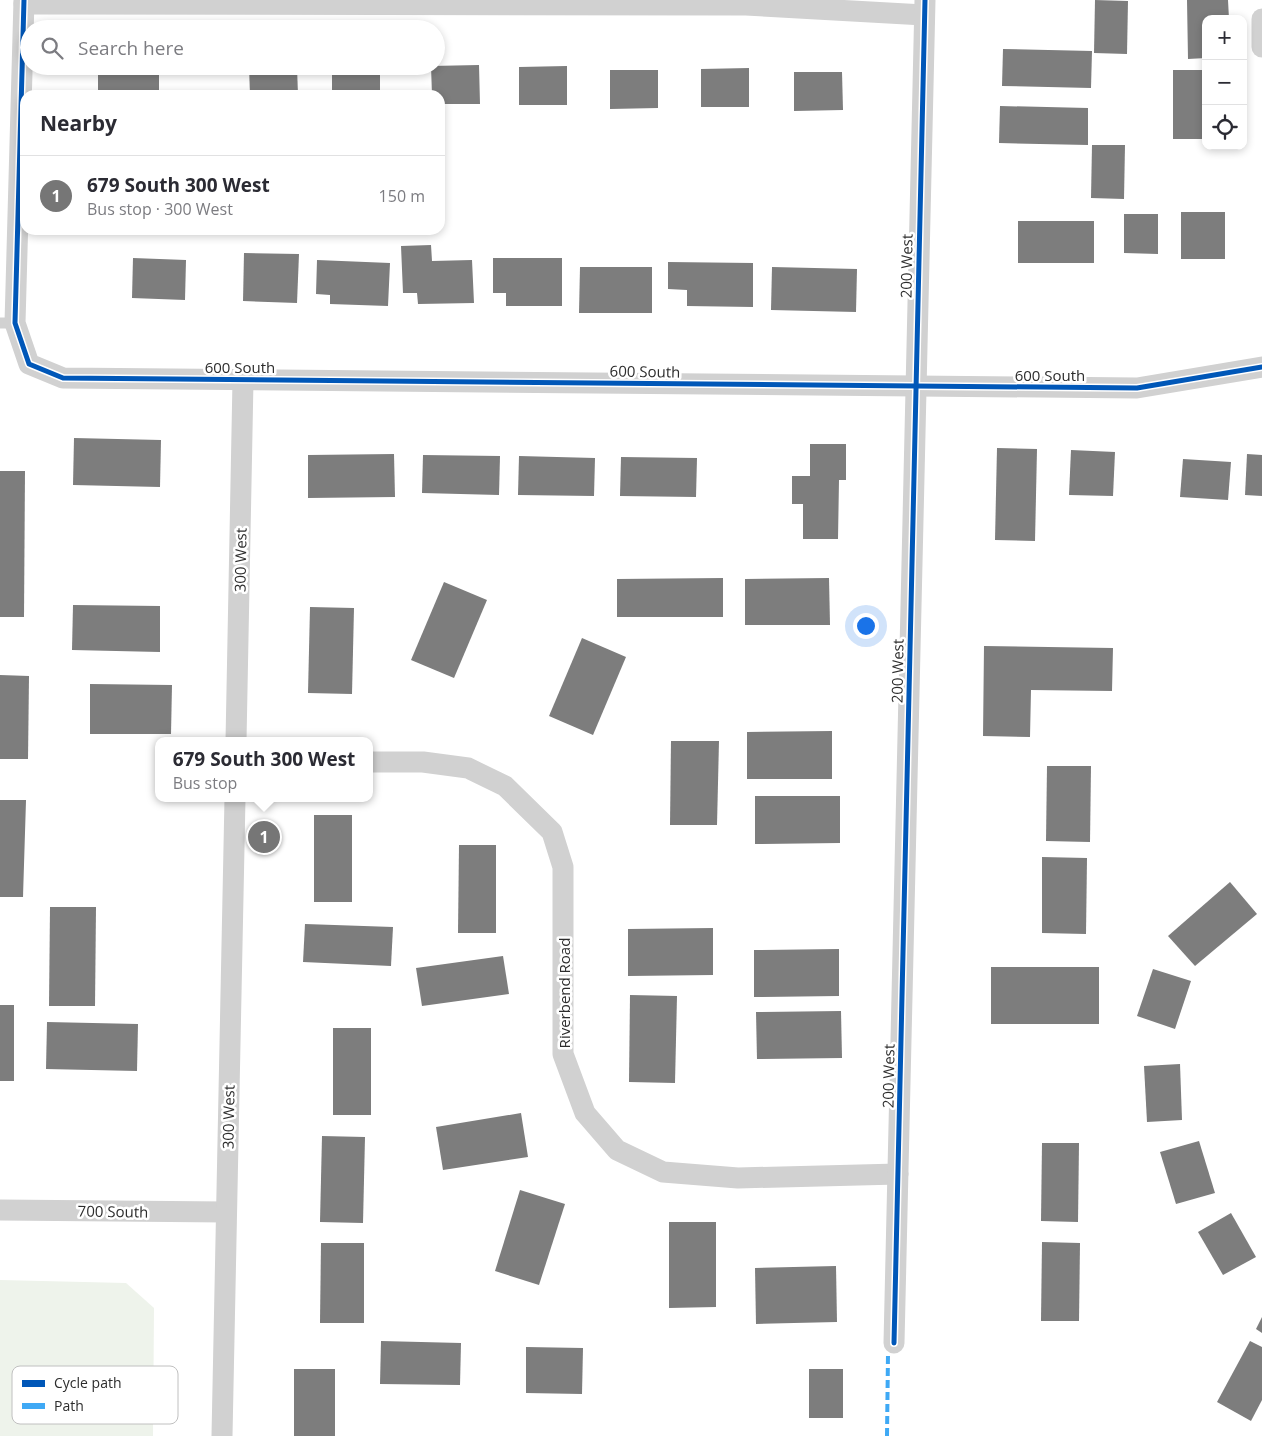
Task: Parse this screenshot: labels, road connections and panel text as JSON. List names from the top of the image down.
{
  "streets": {
    "street": [
      "200 West",
      "600 South",
      "300 West",
      "Riverbend Road",
      "700 South"
    ]
  },
  "crossings": [
    ["200 West", "600 South"],
    ["200 West", "Riverbend Road"],
    ["600 South", "300 West"],
    ["300 West", "700 South"]
  ],
  "legend": ["Cycle path", "Path"],
  "page": {
    "map_buttons": ["+", "−"],
    "search": "Search here",
    "heading": "Nearby",
    "list": [
      {
        "mark": "1",
        "name": "679 South 300 West",
        "note": "Bus stop · 300 West",
        "value": "150 m"
      }
    ],
    "popup": ["679 South 300 West", "Bus stop"],
    "pins": "1"
  }
}
